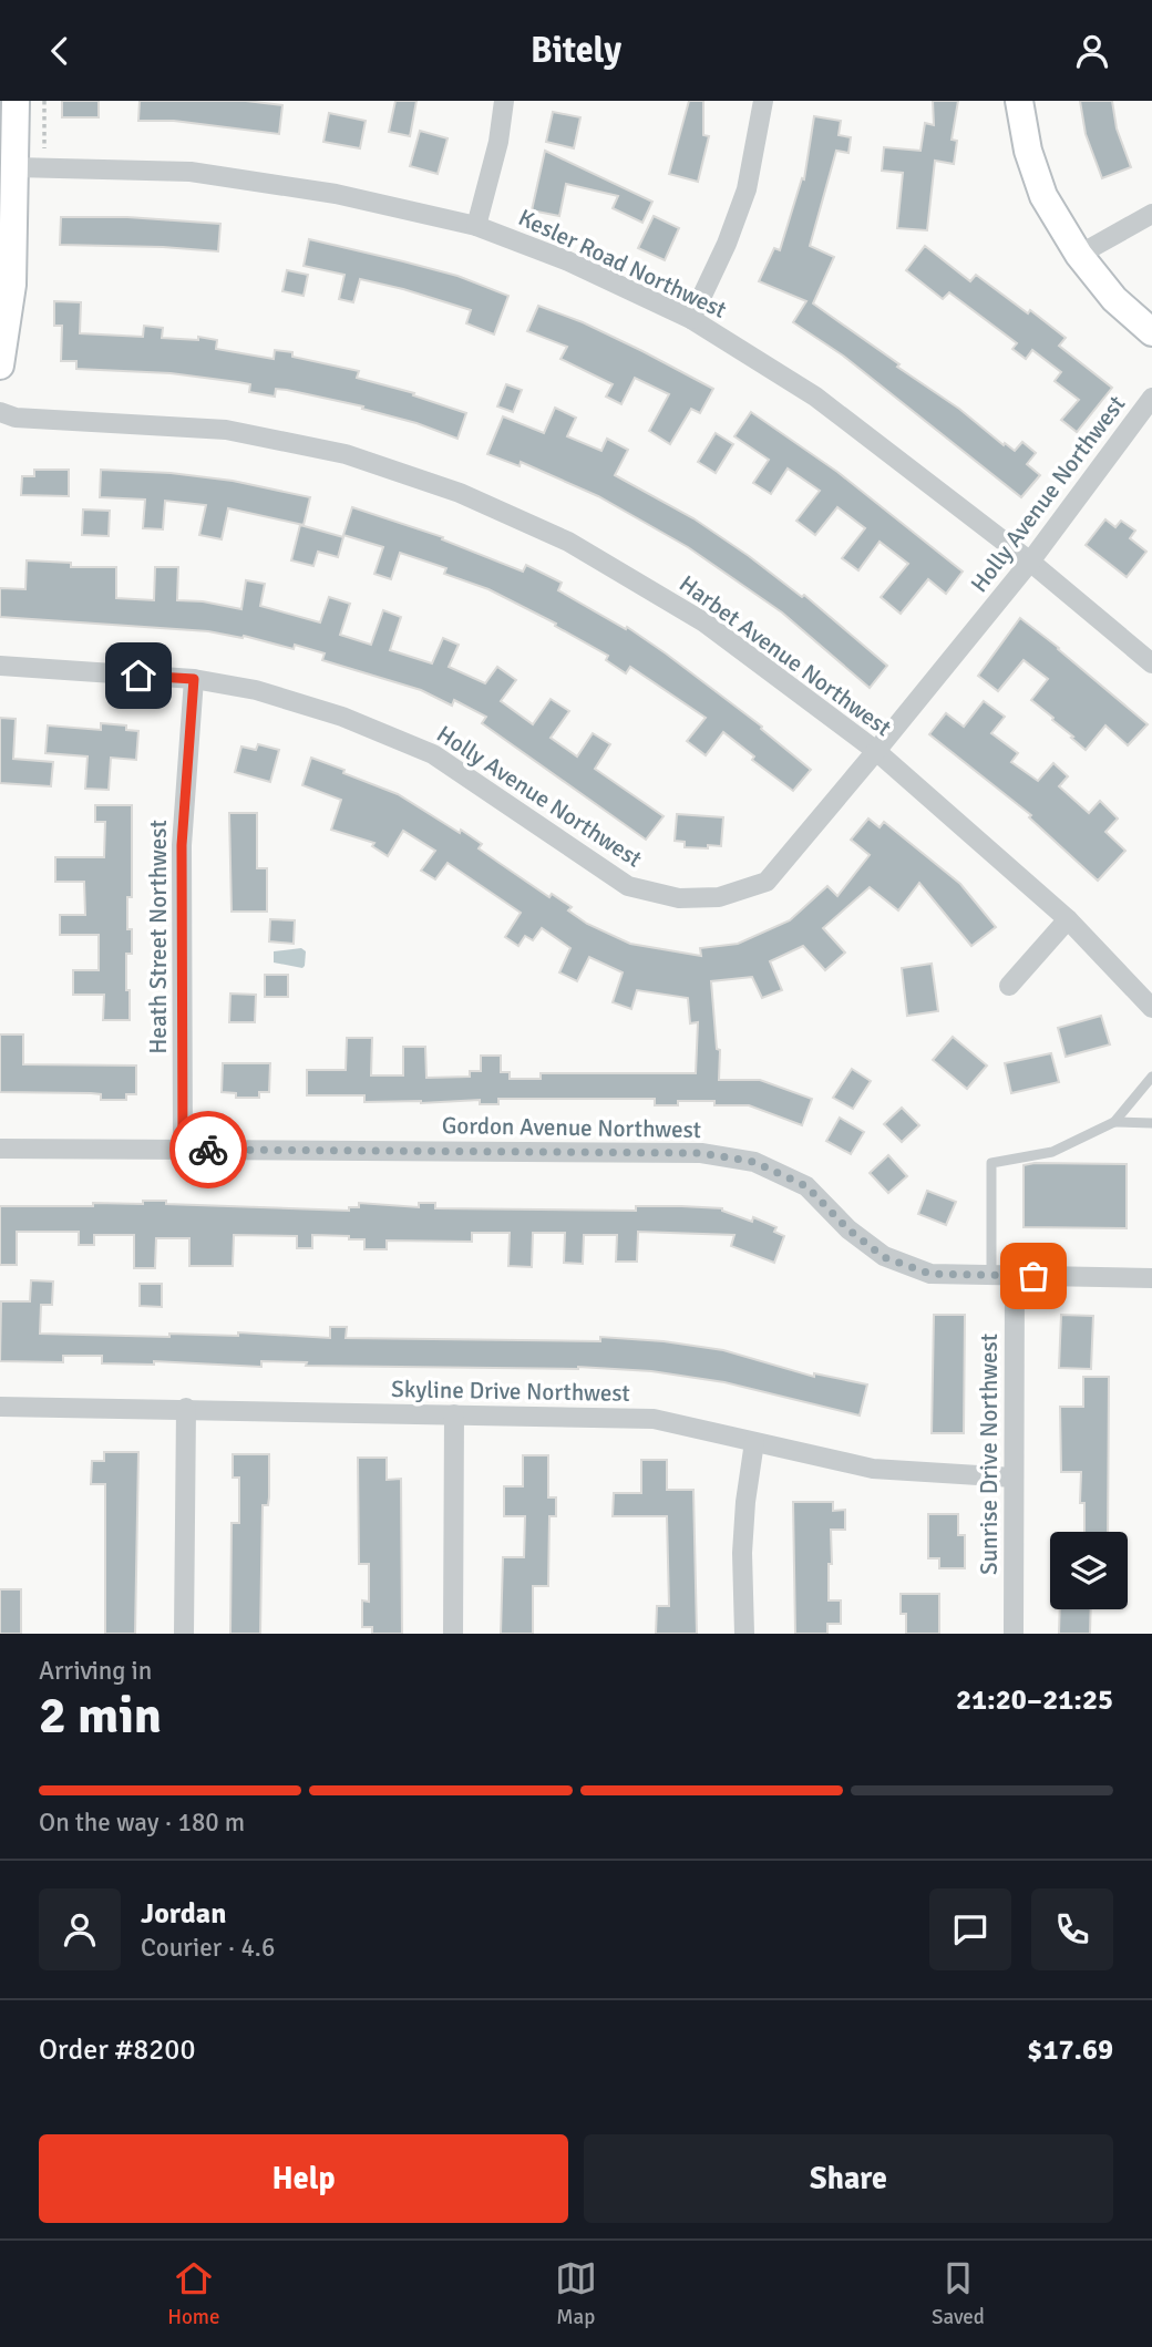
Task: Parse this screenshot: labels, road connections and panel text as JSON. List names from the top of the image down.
{
  "streets": {
    "street": [
      "Kesler Road Northwest",
      "Holly Avenue Northwest",
      "Harbet Avenue Northwest",
      "Heath Street Northwest",
      "Gordon Avenue Northwest",
      "Skyline Drive Northwest",
      "Sunrise Drive Northwest"
    ]
  },
  "crossings": [
    ["Kesler Road Northwest", "Holly Avenue Northwest"],
    ["Holly Avenue Northwest", "Harbet Avenue Northwest"],
    ["Holly Avenue Northwest", "Heath Street Northwest"],
    ["Heath Street Northwest", "Gordon Avenue Northwest"],
    ["Gordon Avenue Northwest", "Sunrise Drive Northwest"],
    ["Skyline Drive Northwest", "Sunrise Drive Northwest"]
  ],
  "page": {
    "header": "Bitely",
    "heading": ["2 min", "Arriving in", "21:20–21:25"],
    "panel": [
      "Jordan",
      "Courier · 4.6",
      "Order #8200",
      "$17.69"
    ],
    "bar": "On the way · 180 m",
    "buttons": ["Help", "Share"],
    "tabs": ["Home", "Map", "Saved"]
  }
}
